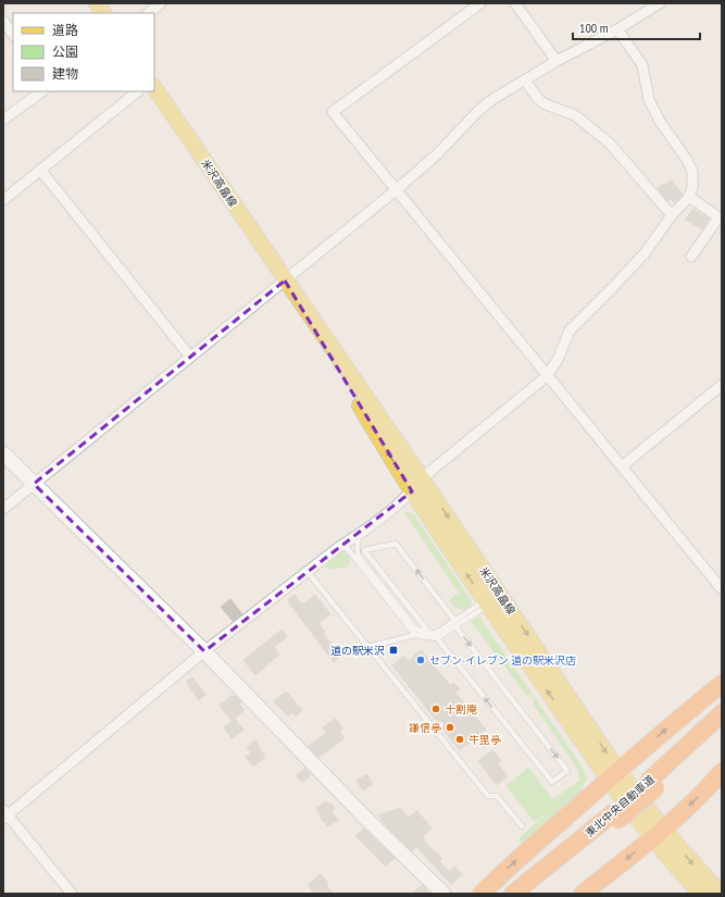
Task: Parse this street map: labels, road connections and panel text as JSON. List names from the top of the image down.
{
  "streets": {
    "highway": ["東北中央自動車道"],
    "main road": ["米沢高畠線"]
  },
  "places": {
    "transit": ["道の駅米沢"],
    "other": [
      "セブン-イレブン 道の駅米沢店",
      "十割庵",
      "謙信亭",
      "牛毘亭"
    ]
  },
  "legend": ["道路", "公園", "建物"],
  "scale_bar": "100 m"
}
